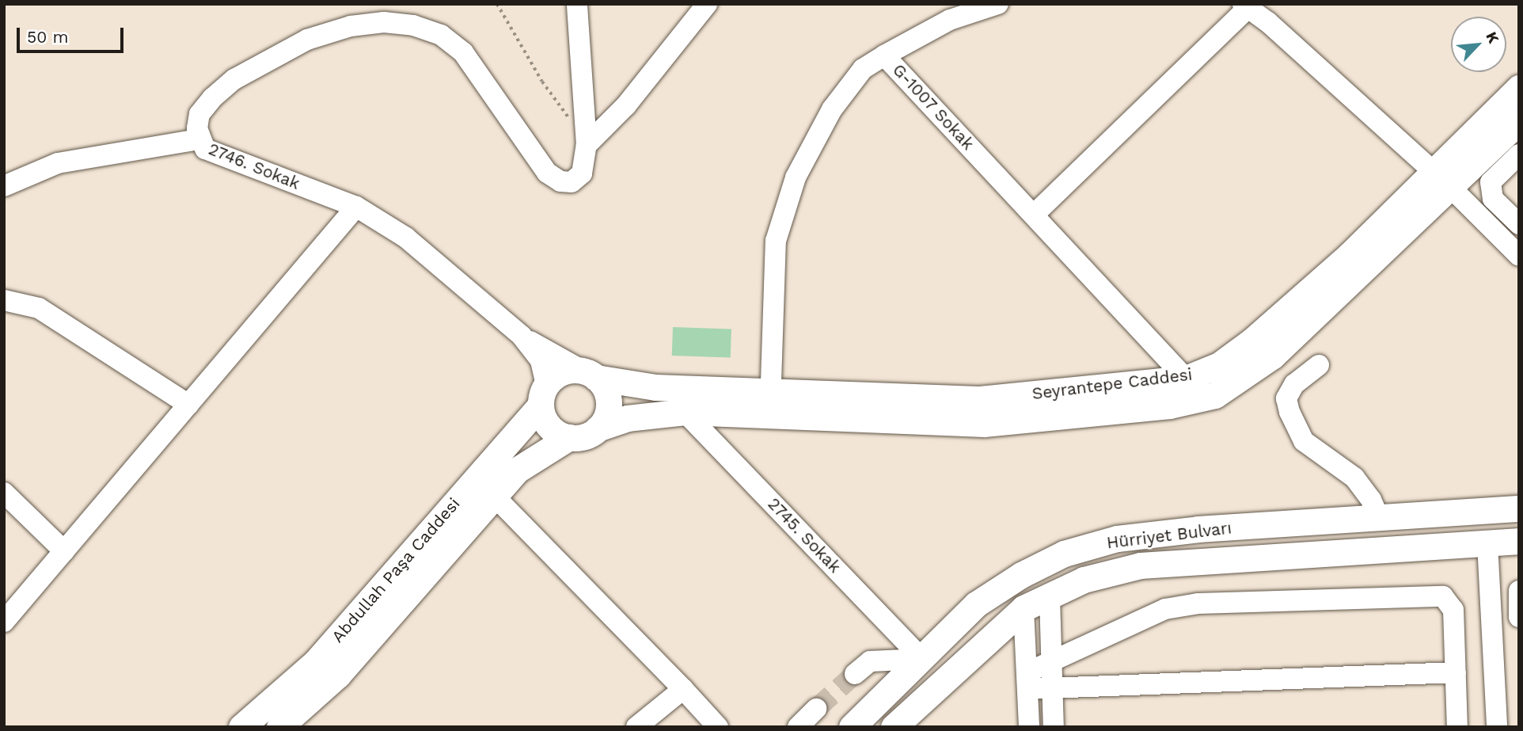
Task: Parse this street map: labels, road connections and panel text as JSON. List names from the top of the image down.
{
  "streets": {
    "main road": ["Seyrantepe Caddesi", "Hürriyet Bulvarı", "Abdullah Paşa Caddesi"],
    "street": ["G-1007 Sokak", "2746. Sokak", "2745. Sokak"]
  },
  "crossings": [
    ["G-1007 Sokak", "Seyrantepe Caddesi"],
    ["Seyrantepe Caddesi", "2745. Sokak"],
    ["Seyrantepe Caddesi", "Abdullah Paşa Caddesi"],
    ["2745. Sokak", "Hürriyet Bulvarı"]
  ],
  "scale_bar": "50 m",
  "north": "top right"
}
